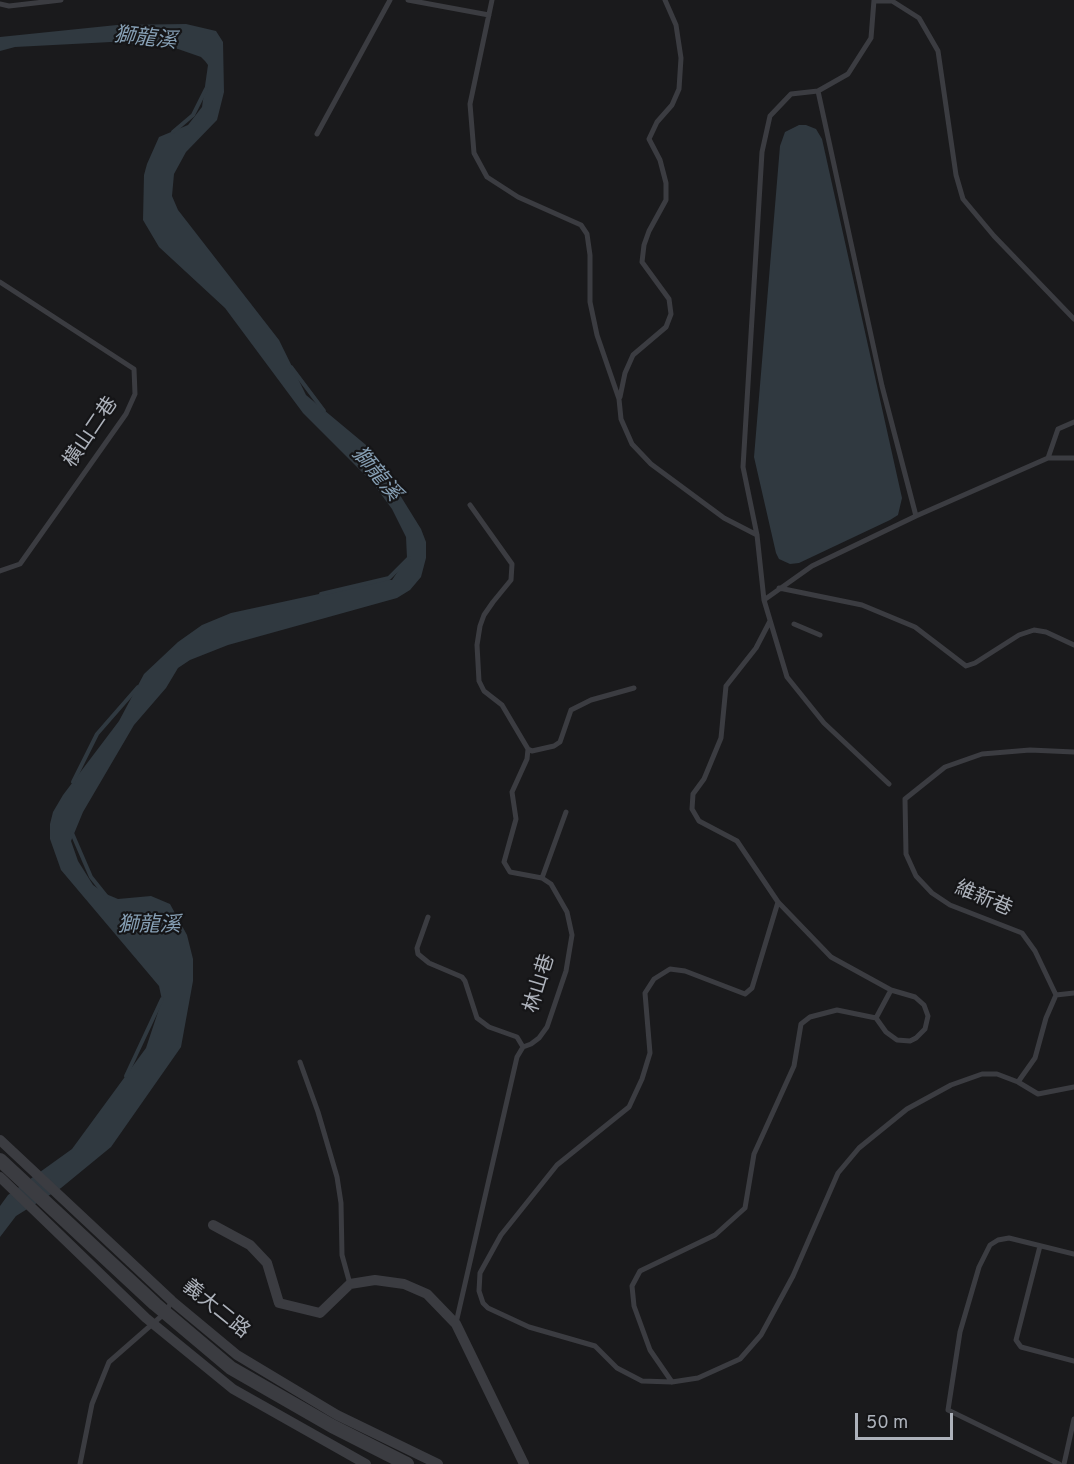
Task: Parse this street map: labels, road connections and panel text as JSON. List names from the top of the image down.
{
  "streets": {
    "street": ["義大二路"],
    "lane": ["橫山二巷", "維新巷", "林山巷"]
  },
  "water": ["獅龍溪"],
  "scale_bar": "50 m"
}
